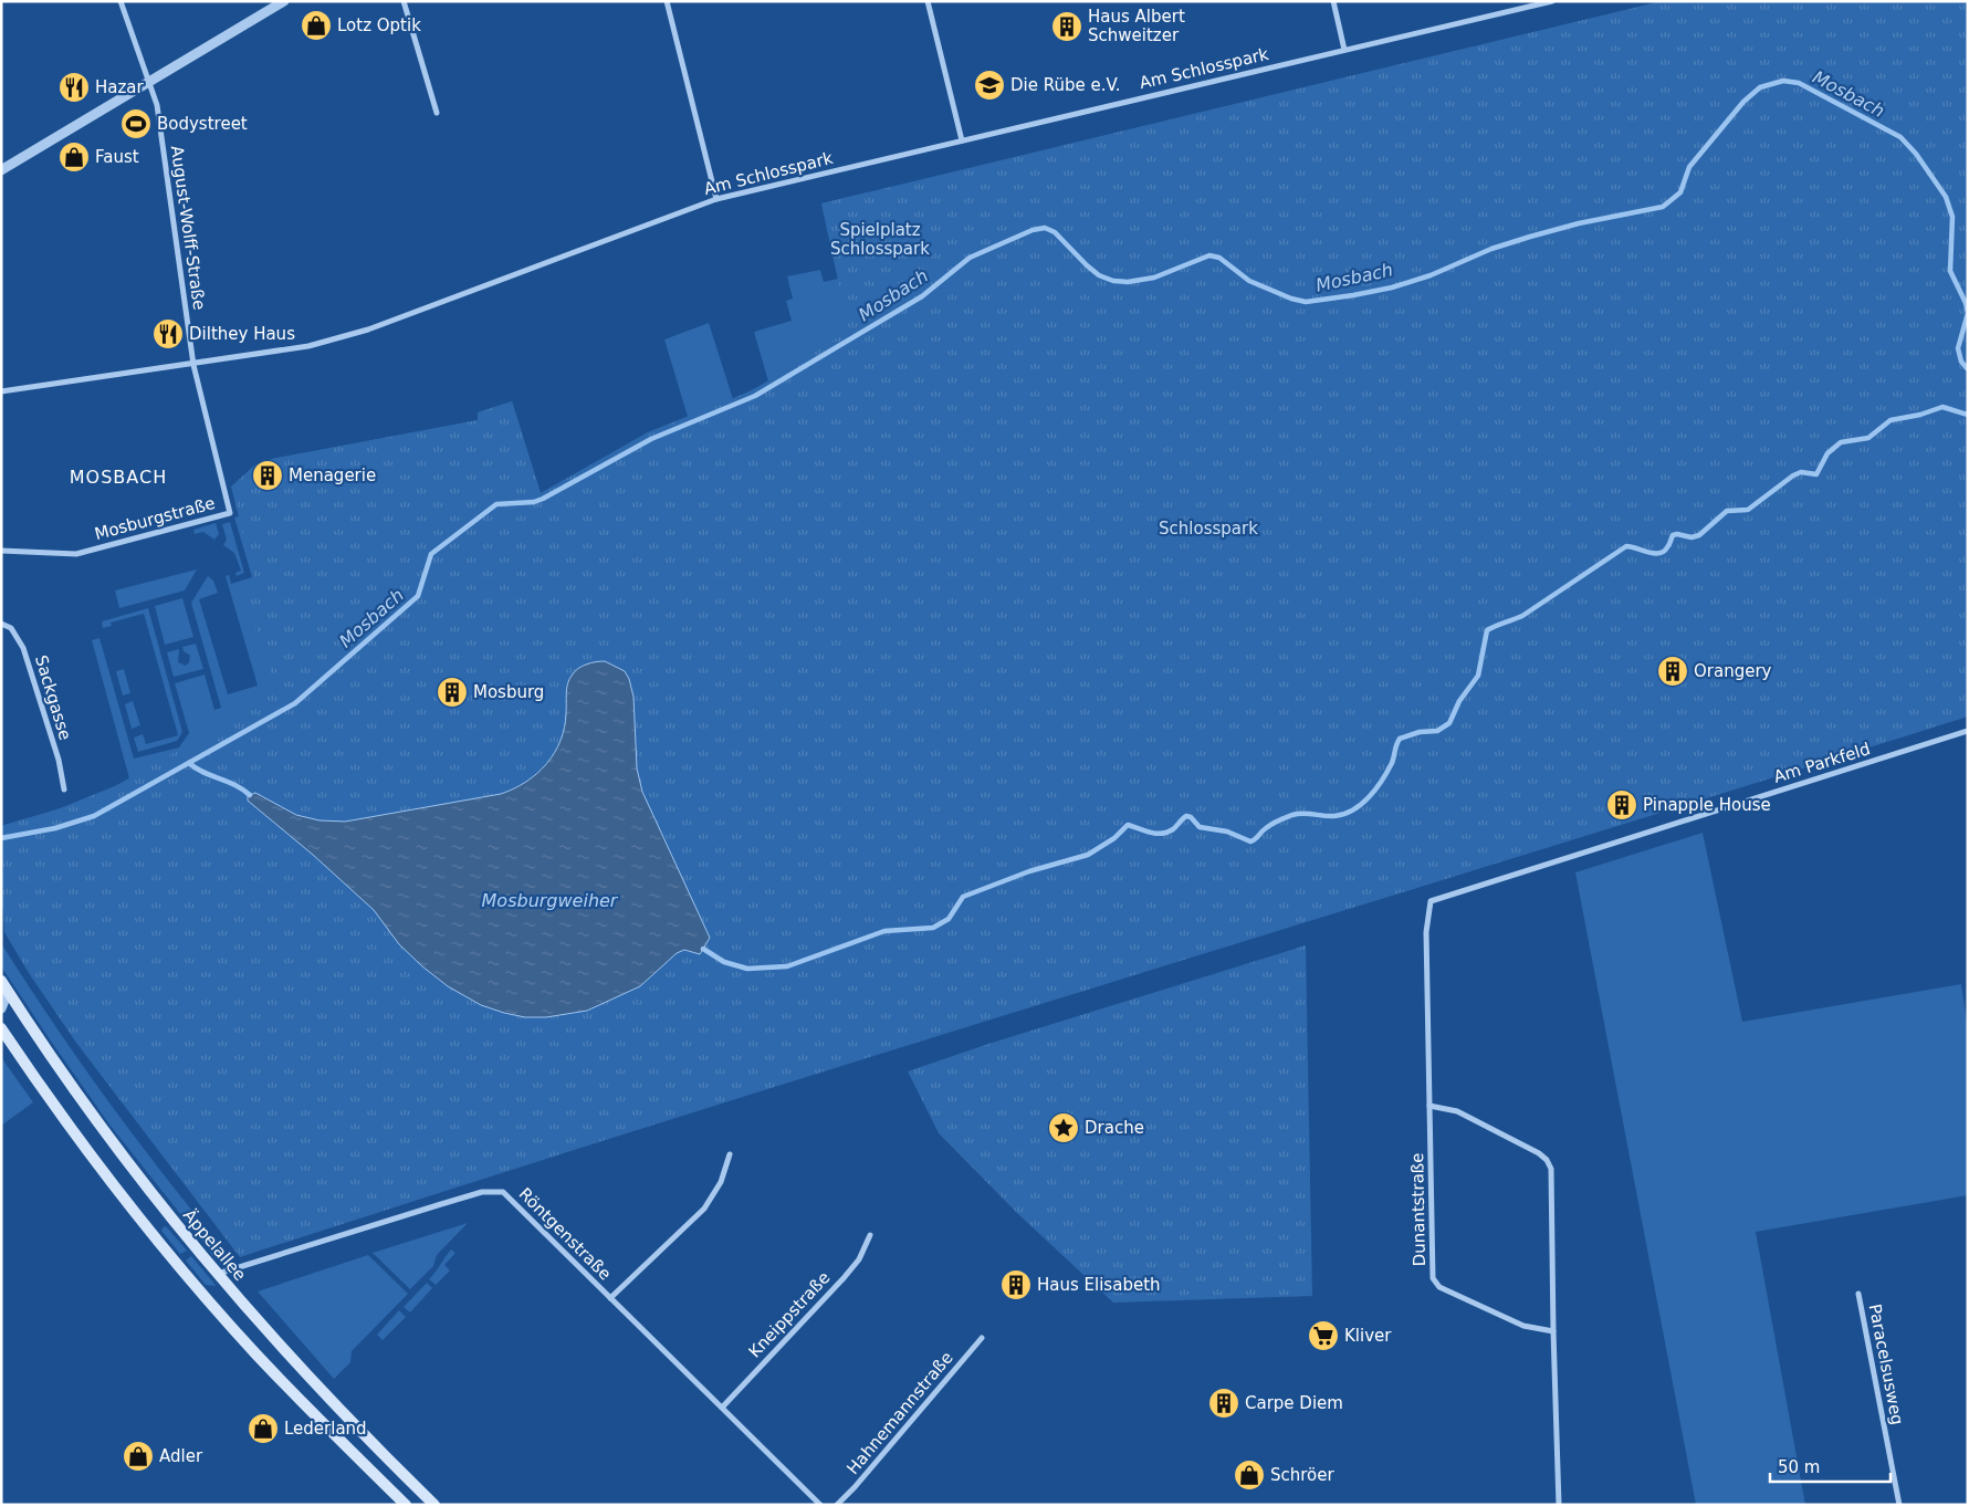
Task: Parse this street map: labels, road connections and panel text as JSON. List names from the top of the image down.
{
  "streets": {
    "main road": ["Äppelallee"],
    "street": [
      "Am Schlosspark",
      "August-Wolff-Straße",
      "Mosburgstraße",
      "Sackgasse",
      "Am Parkfeld",
      "Dunantstraße",
      "Röntgenstraße",
      "Kneippstraße",
      "Paracelsusweg",
      "Hahnemannstraße"
    ]
  },
  "crossings": [
    ["Am Schlosspark", "August-Wolff-Straße"],
    ["Am Schlosspark", "Mosburgstraße"],
    ["August-Wolff-Straße", "Mosburgstraße"],
    ["Am Parkfeld", "Dunantstraße"],
    ["Röntgenstraße", "Äppelallee"],
    ["Röntgenstraße", "Kneippstraße"]
  ],
  "districts": ["MOSBACH"],
  "water": ["Mosbach", "Mosburgweiher"],
  "parks": ["Spielplatz Schlosspark", "Schlosspark"],
  "places": {
    "shop": [
      "Lotz Optik",
      "Faust",
      "Lederland",
      "Adler",
      "Schröer"
    ],
    "building": [
      "Haus Albert Schweitzer",
      "Menagerie",
      "Orangery",
      "Mosburg",
      "Pinapple House",
      "Haus Elisabeth",
      "Carpe Diem"
    ],
    "school or university": ["Die Rübe e.V."],
    "restaurant": ["Hazar", "Dilthey Haus"],
    "sports": ["Bodystreet"],
    "place": ["Drache"],
    "supermarket": ["Kliver"]
  },
  "scale_bar": "50 m"
}
